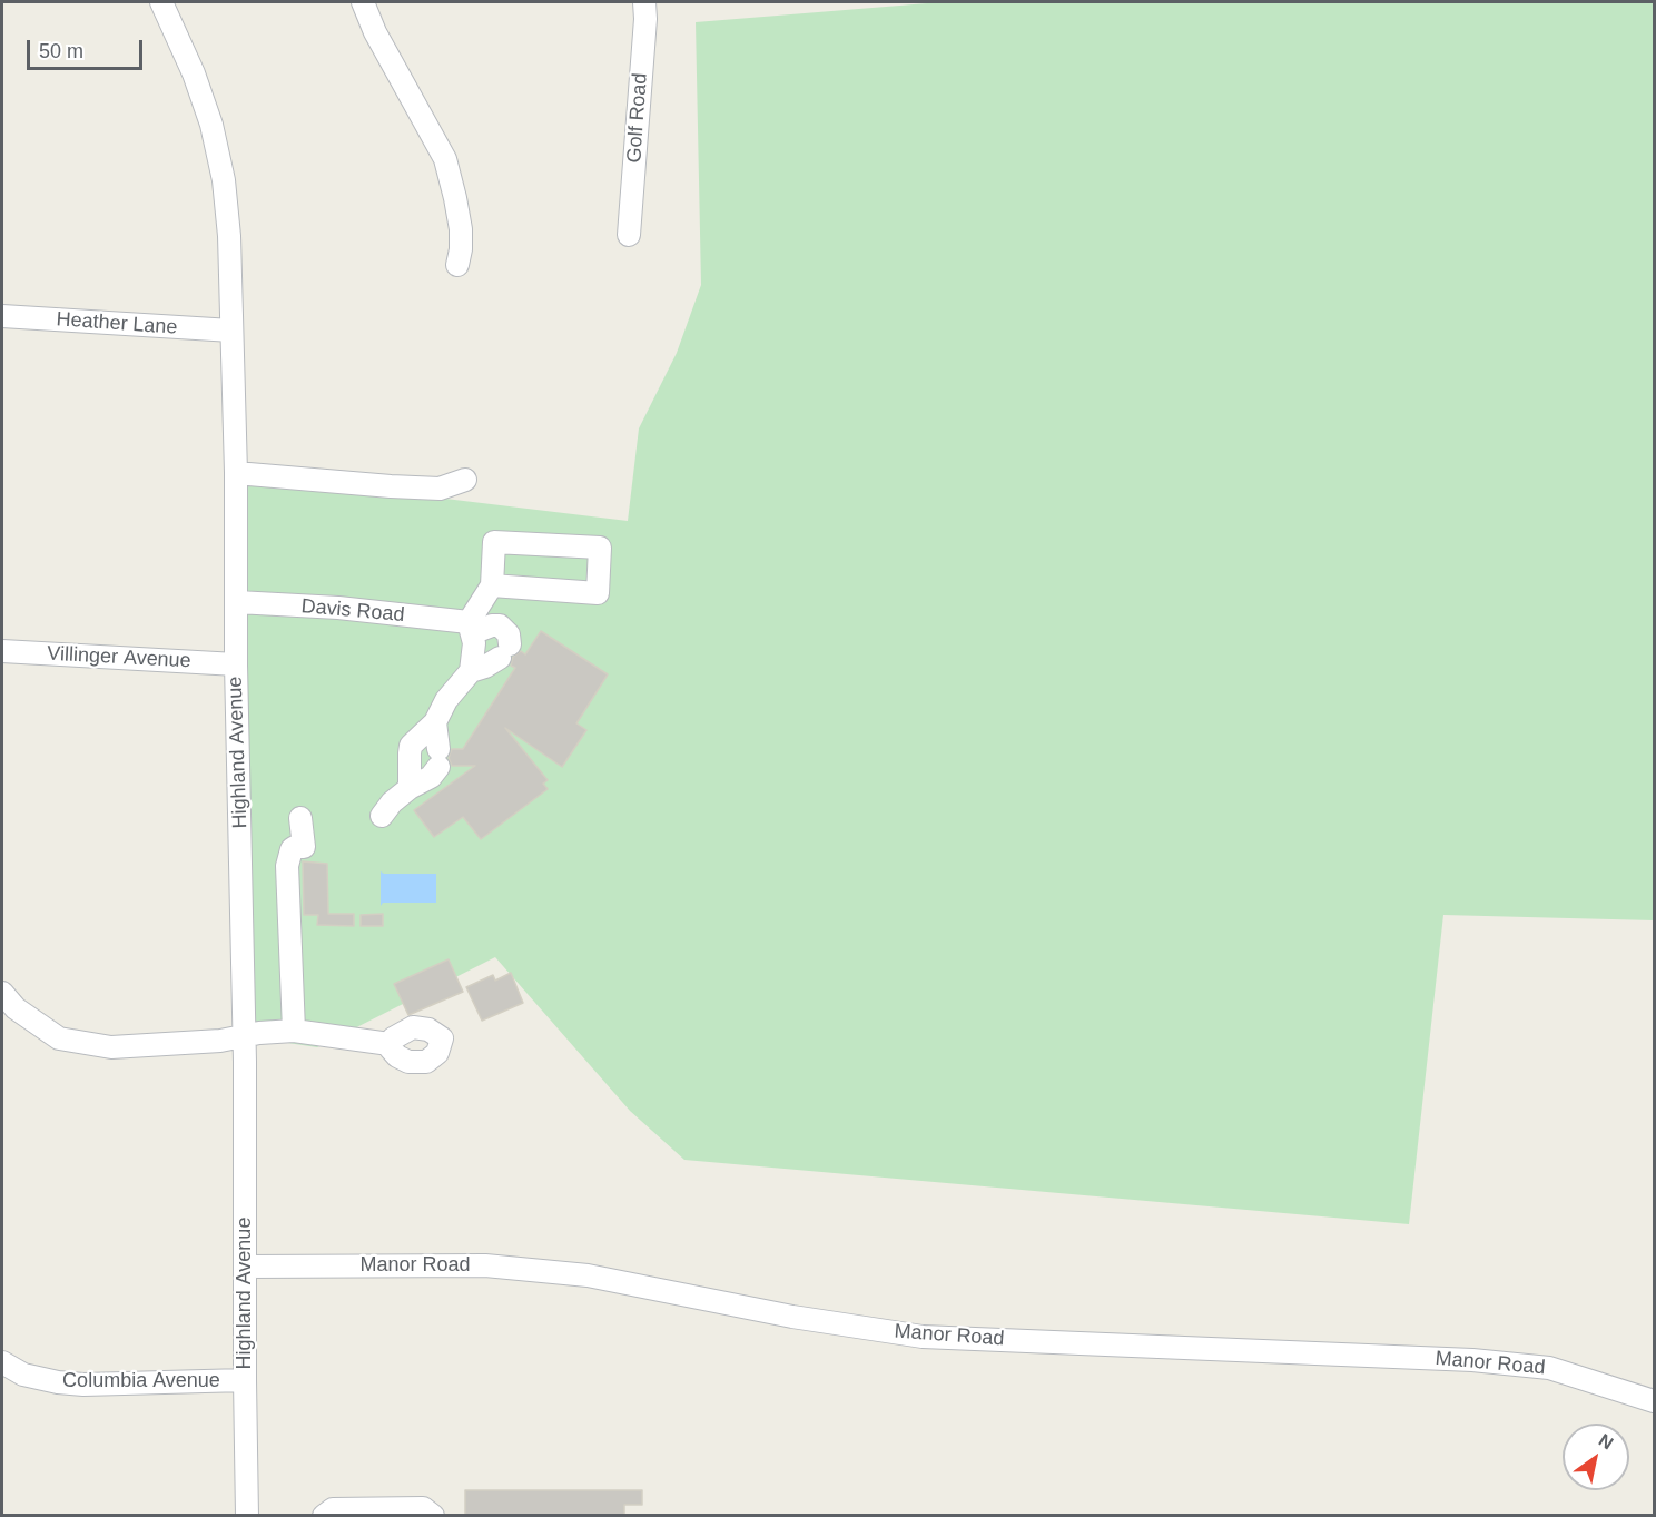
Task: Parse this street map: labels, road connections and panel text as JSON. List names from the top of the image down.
{
  "streets": {
    "street": [
      "Golf Road",
      "Heather Lane",
      "Davis Road",
      "Villinger Avenue",
      "Highland Avenue",
      "Manor Road",
      "Columbia Avenue"
    ]
  },
  "crossings": [
    ["Heather Lane", "Highland Avenue"],
    ["Davis Road", "Highland Avenue"],
    ["Villinger Avenue", "Highland Avenue"],
    ["Highland Avenue", "Manor Road"],
    ["Highland Avenue", "Columbia Avenue"]
  ],
  "scale_bar": "50 m",
  "north": "top right"
}
